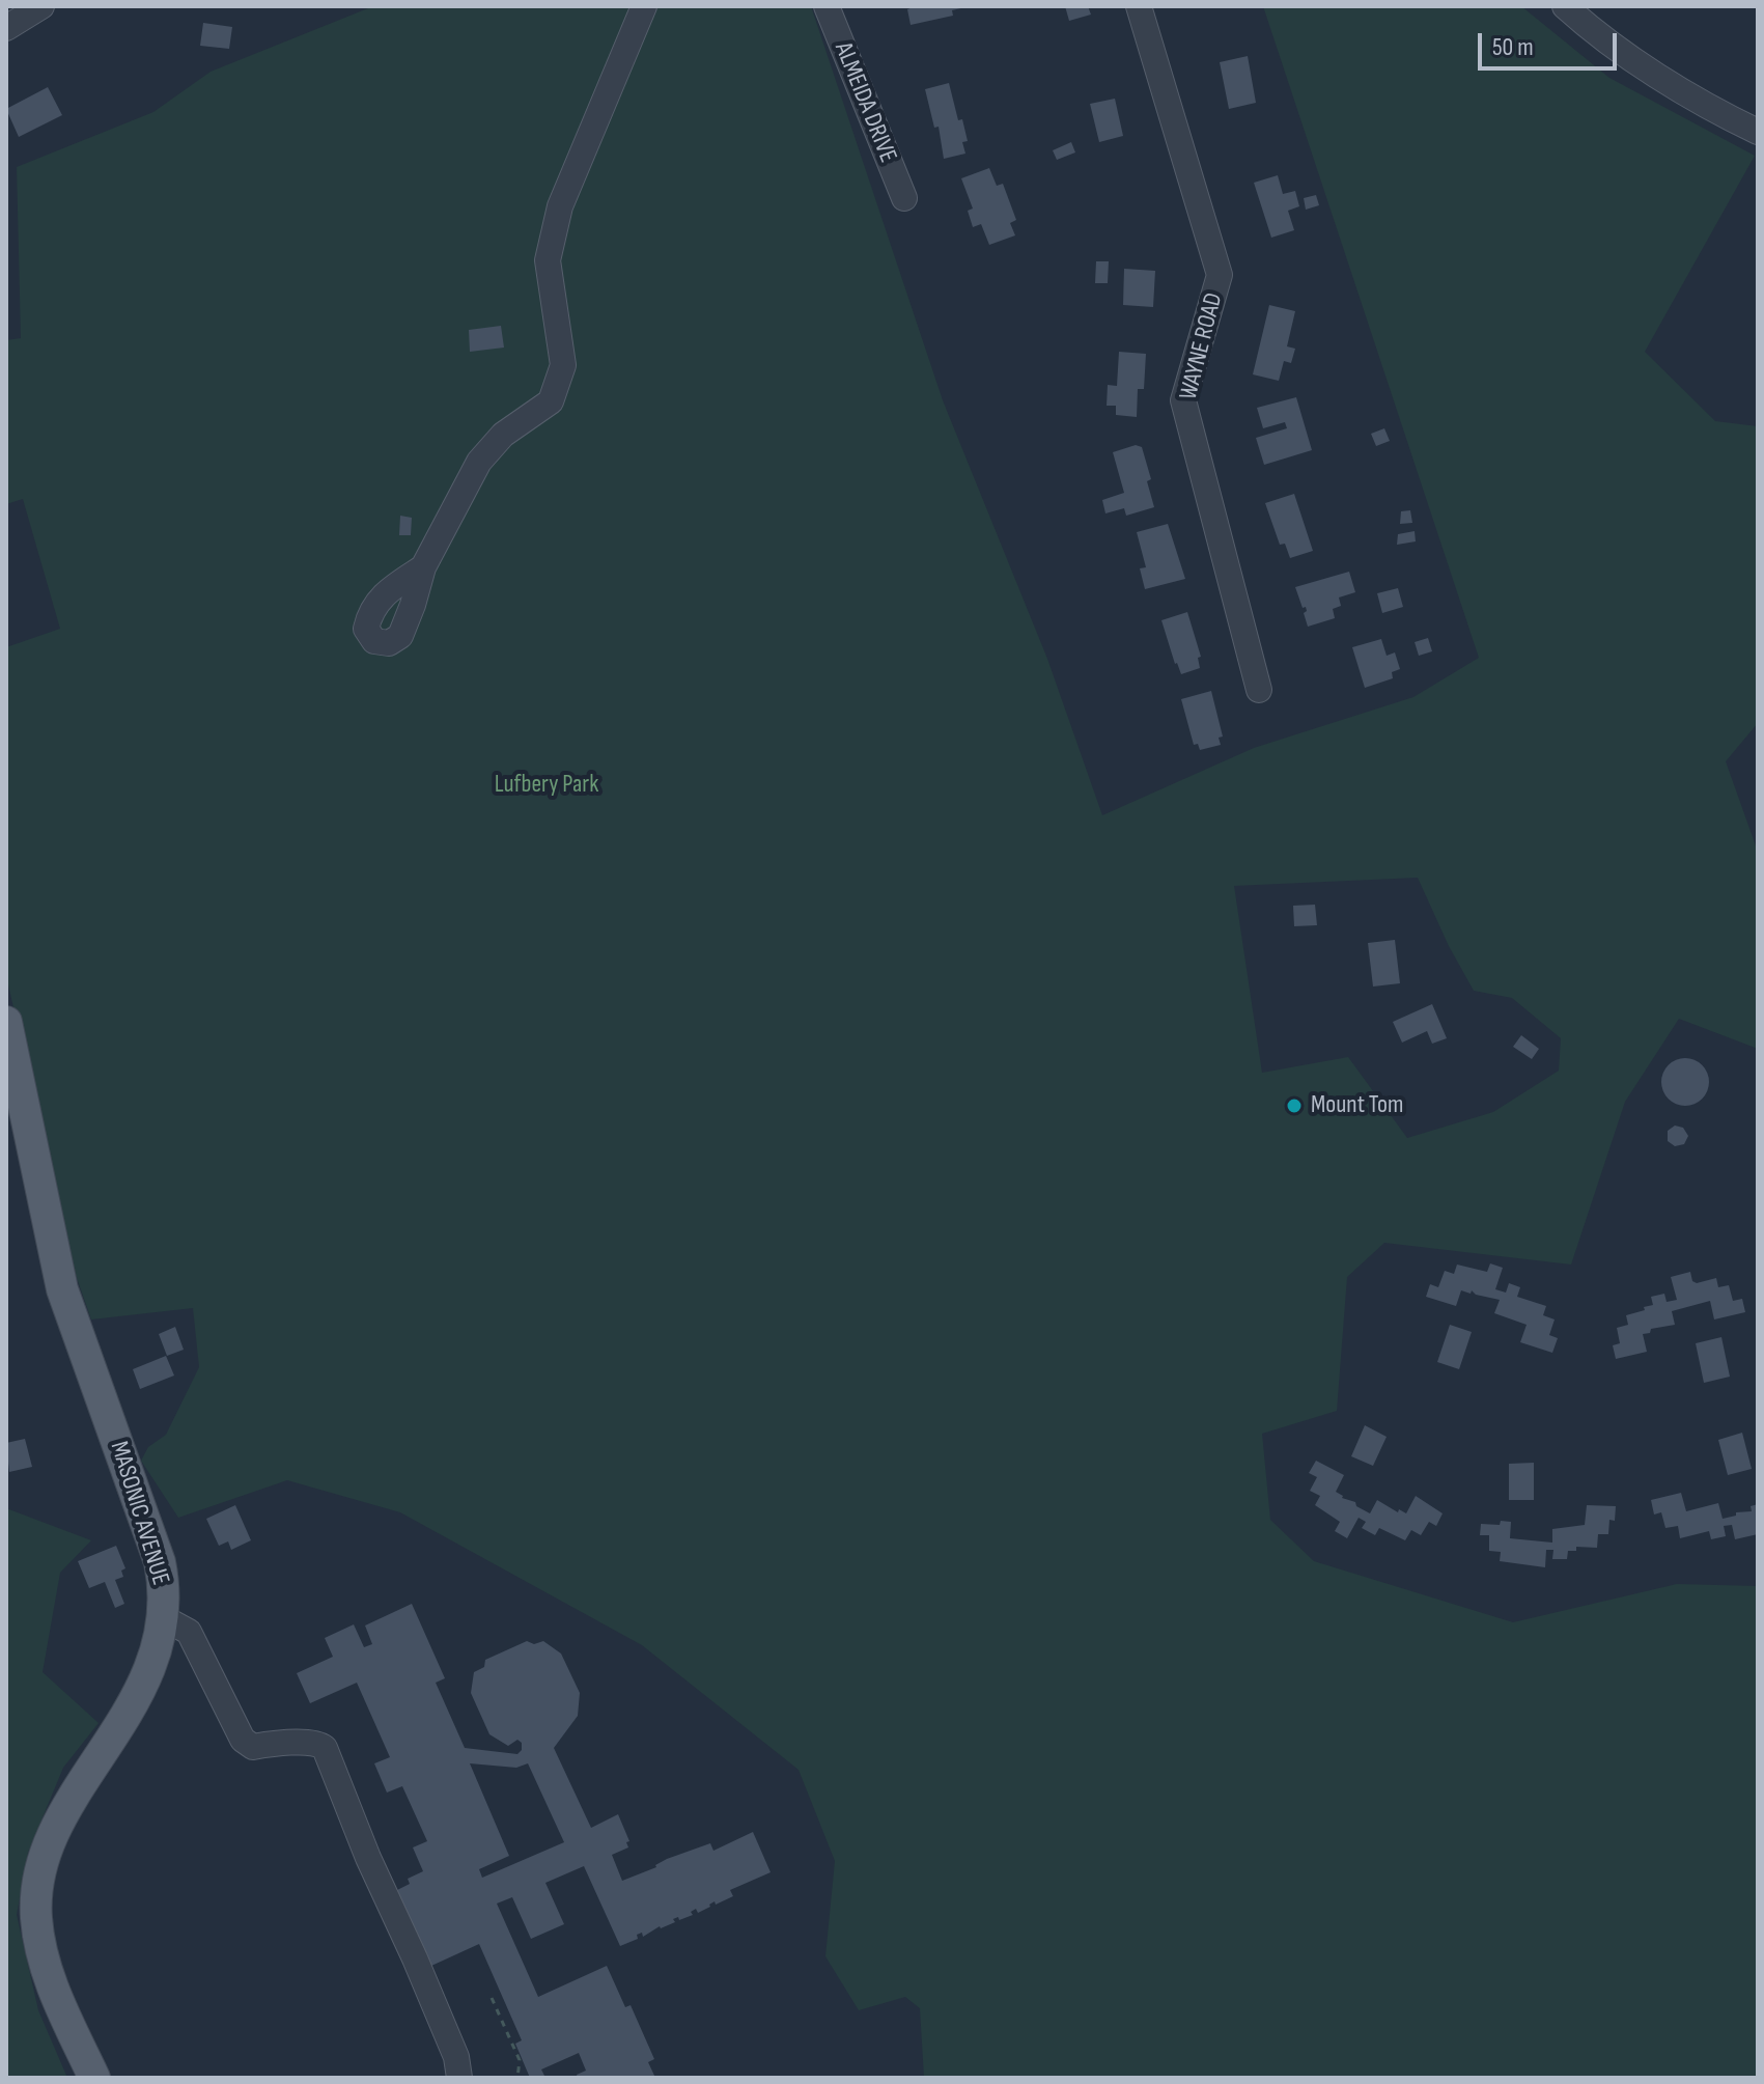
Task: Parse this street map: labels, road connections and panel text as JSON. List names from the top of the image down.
{
  "streets": {
    "main road": ["MASONIC AVENUE"],
    "street": ["ALMEIDA DRIVE", "WAYNE ROAD"]
  },
  "parks": ["Lufbery Park"],
  "places": ["Mount Tom"],
  "scale_bar": "50 m"
}
